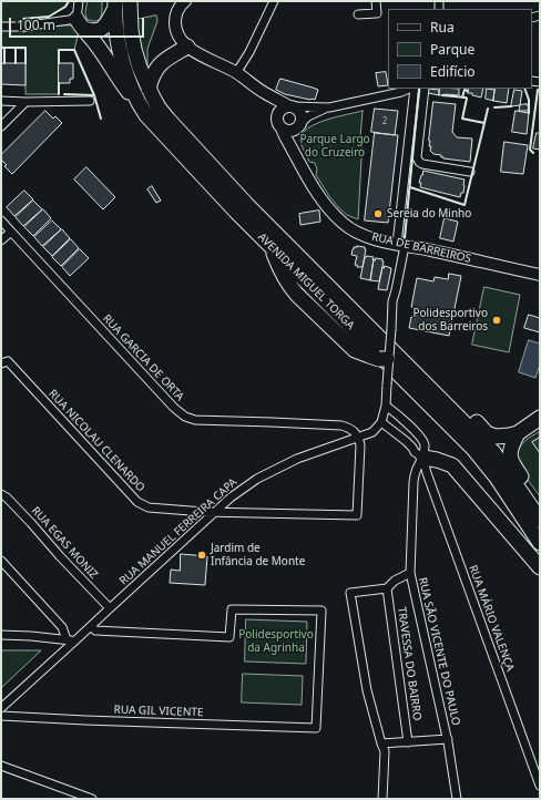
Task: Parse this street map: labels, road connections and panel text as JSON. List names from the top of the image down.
{
  "streets": {
    "highway": ["AVENIDA MIGUEL TORGA"],
    "street": [
      "RUA DE BARREIROS",
      "RUA GARCIA DE ORTA",
      "RUA NICOLAU CLENARDO",
      "RUA MANUEL FERREIRA CAPA",
      "RUA EGAS MONIZ",
      "RUA MÁRIO VALENÇA",
      "RUA SÃO VICENTE DO PAULO",
      "TRAVESSA DO BAIRRO",
      "RUA GIL VICENTE"
    ]
  },
  "crossings": [
    ["RUA GARCIA DE ORTA", "RUA MANUEL FERREIRA CAPA"],
    ["RUA NICOLAU CLENARDO", "RUA MANUEL FERREIRA CAPA"],
    ["RUA MANUEL FERREIRA CAPA", "RUA EGAS MONIZ"],
    ["RUA MANUEL FERREIRA CAPA", "RUA GIL VICENTE"],
    ["RUA MÁRIO VALENÇA", "RUA SÃO VICENTE DO PAULO"]
  ],
  "parks": ["Parque Largo do Cruzeiro", "Polidesportivo da Agrinha"],
  "places": ["Sereia do Minho", "Polidesportivo dos Barreiros", "Jardim de Infância de Monte"],
  "house_numbers": ["2"],
  "legend": ["Rua", "Parque", "Edifício"],
  "scale_bar": "100 m"
}
